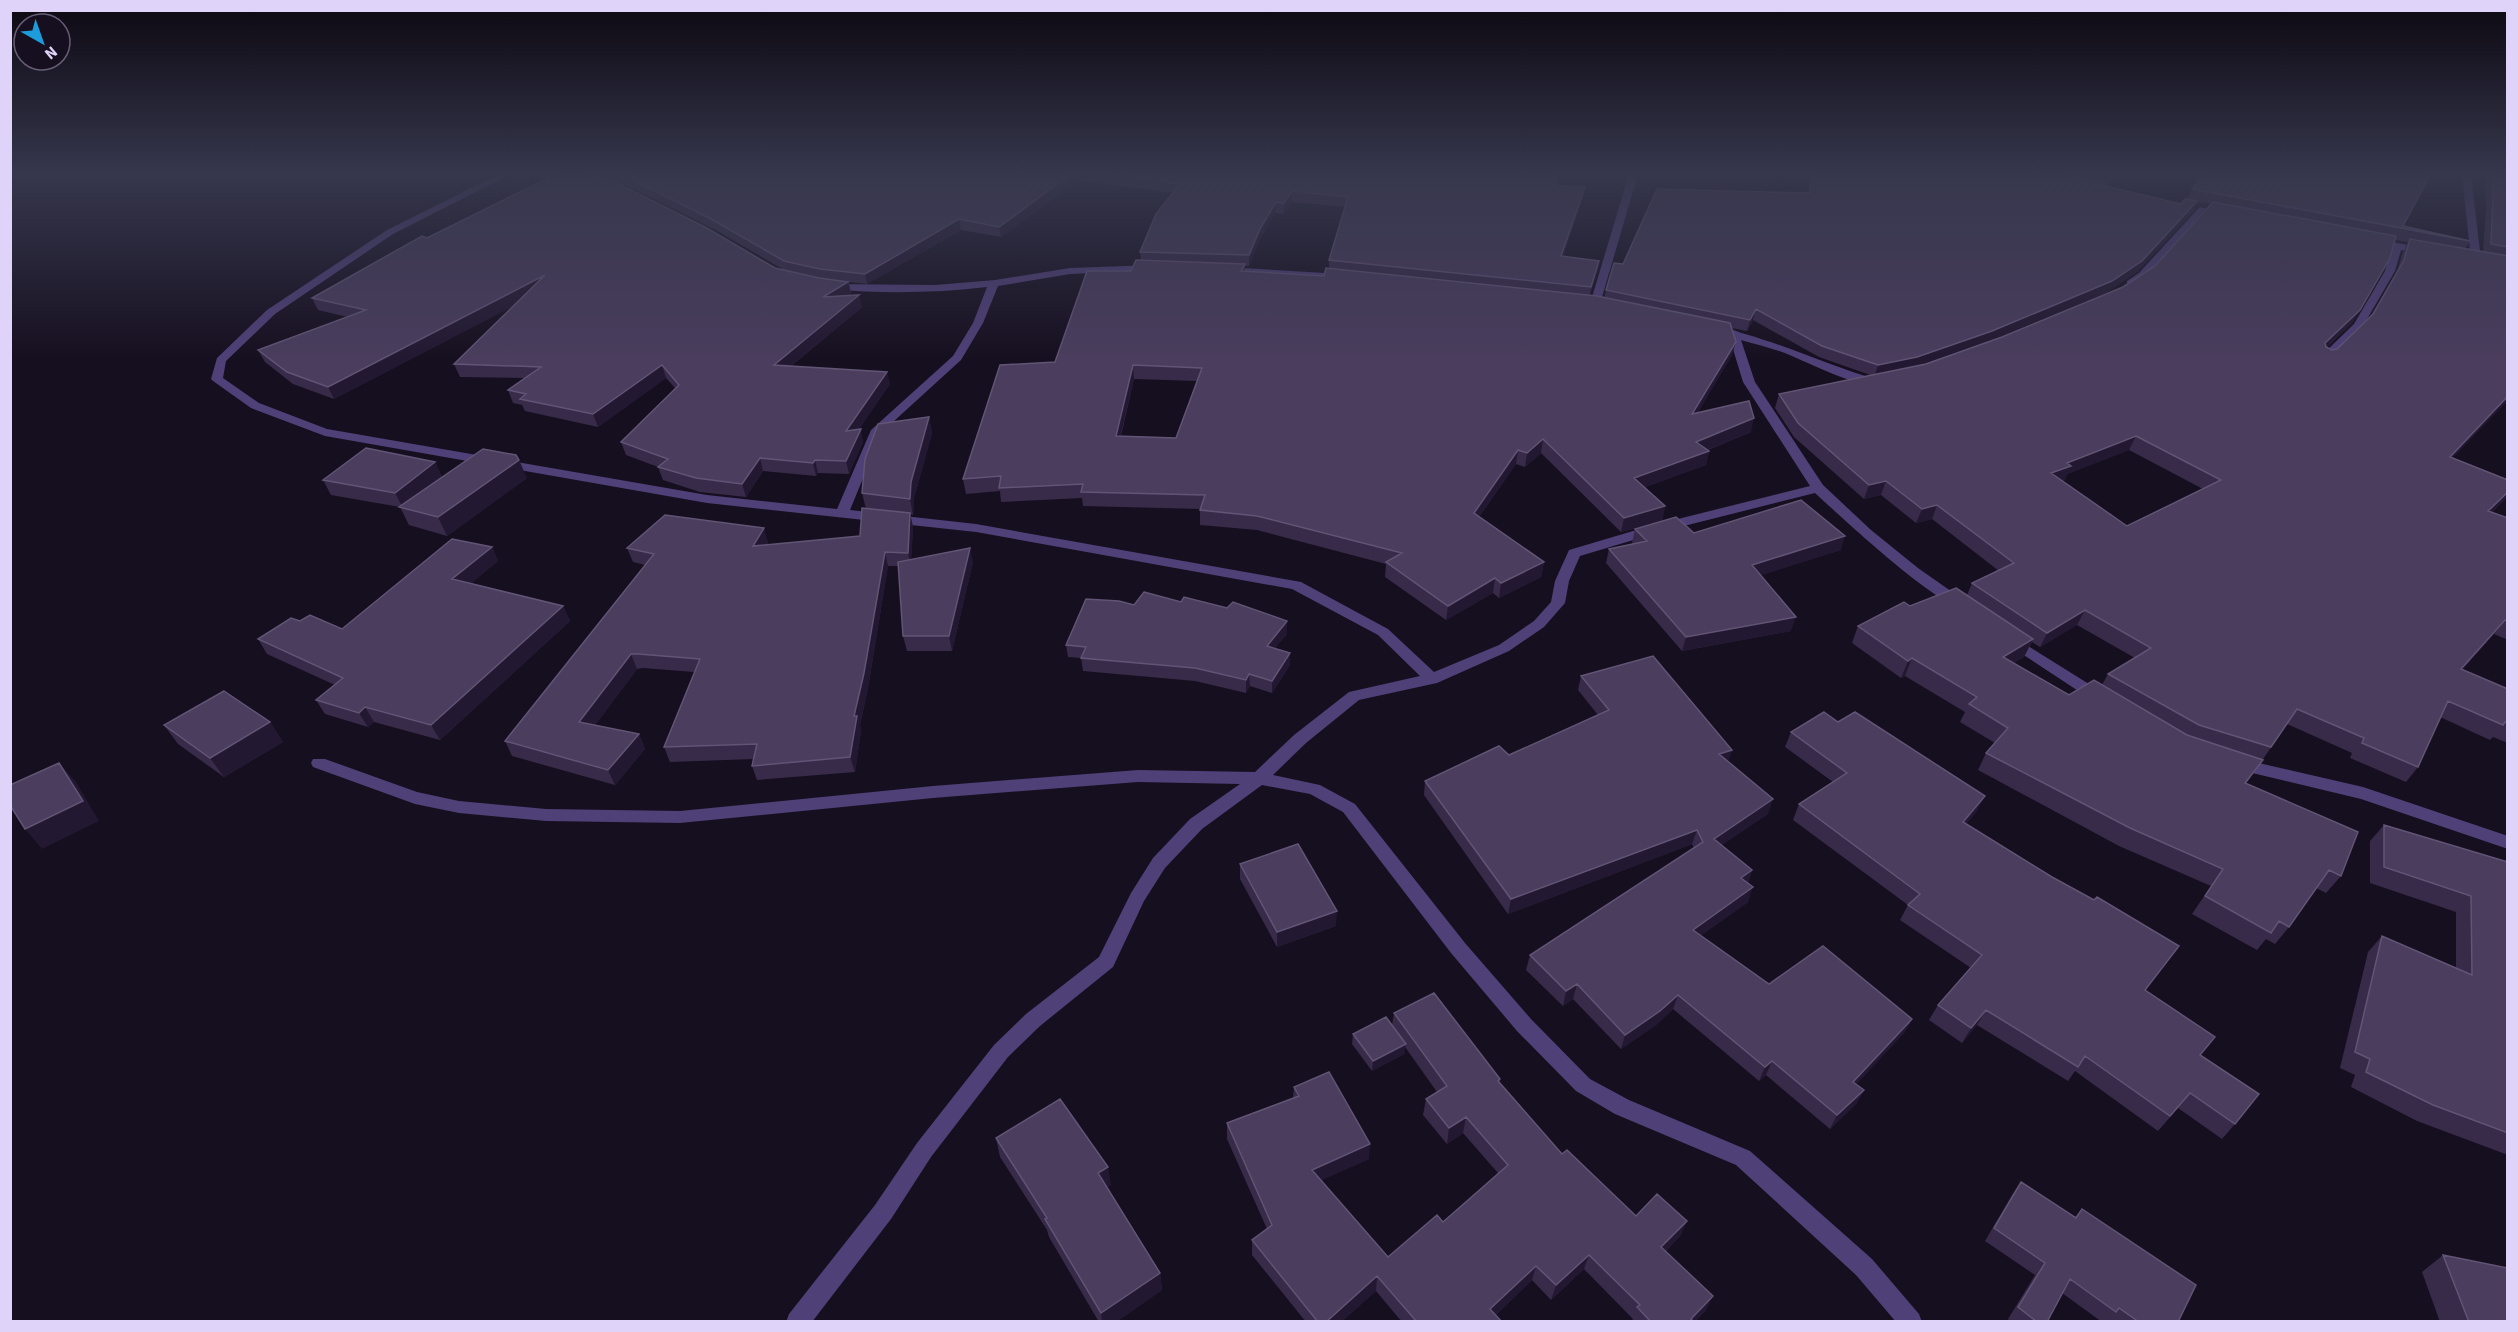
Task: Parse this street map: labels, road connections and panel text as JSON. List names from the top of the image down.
{
  "north": "bottom right"
}
